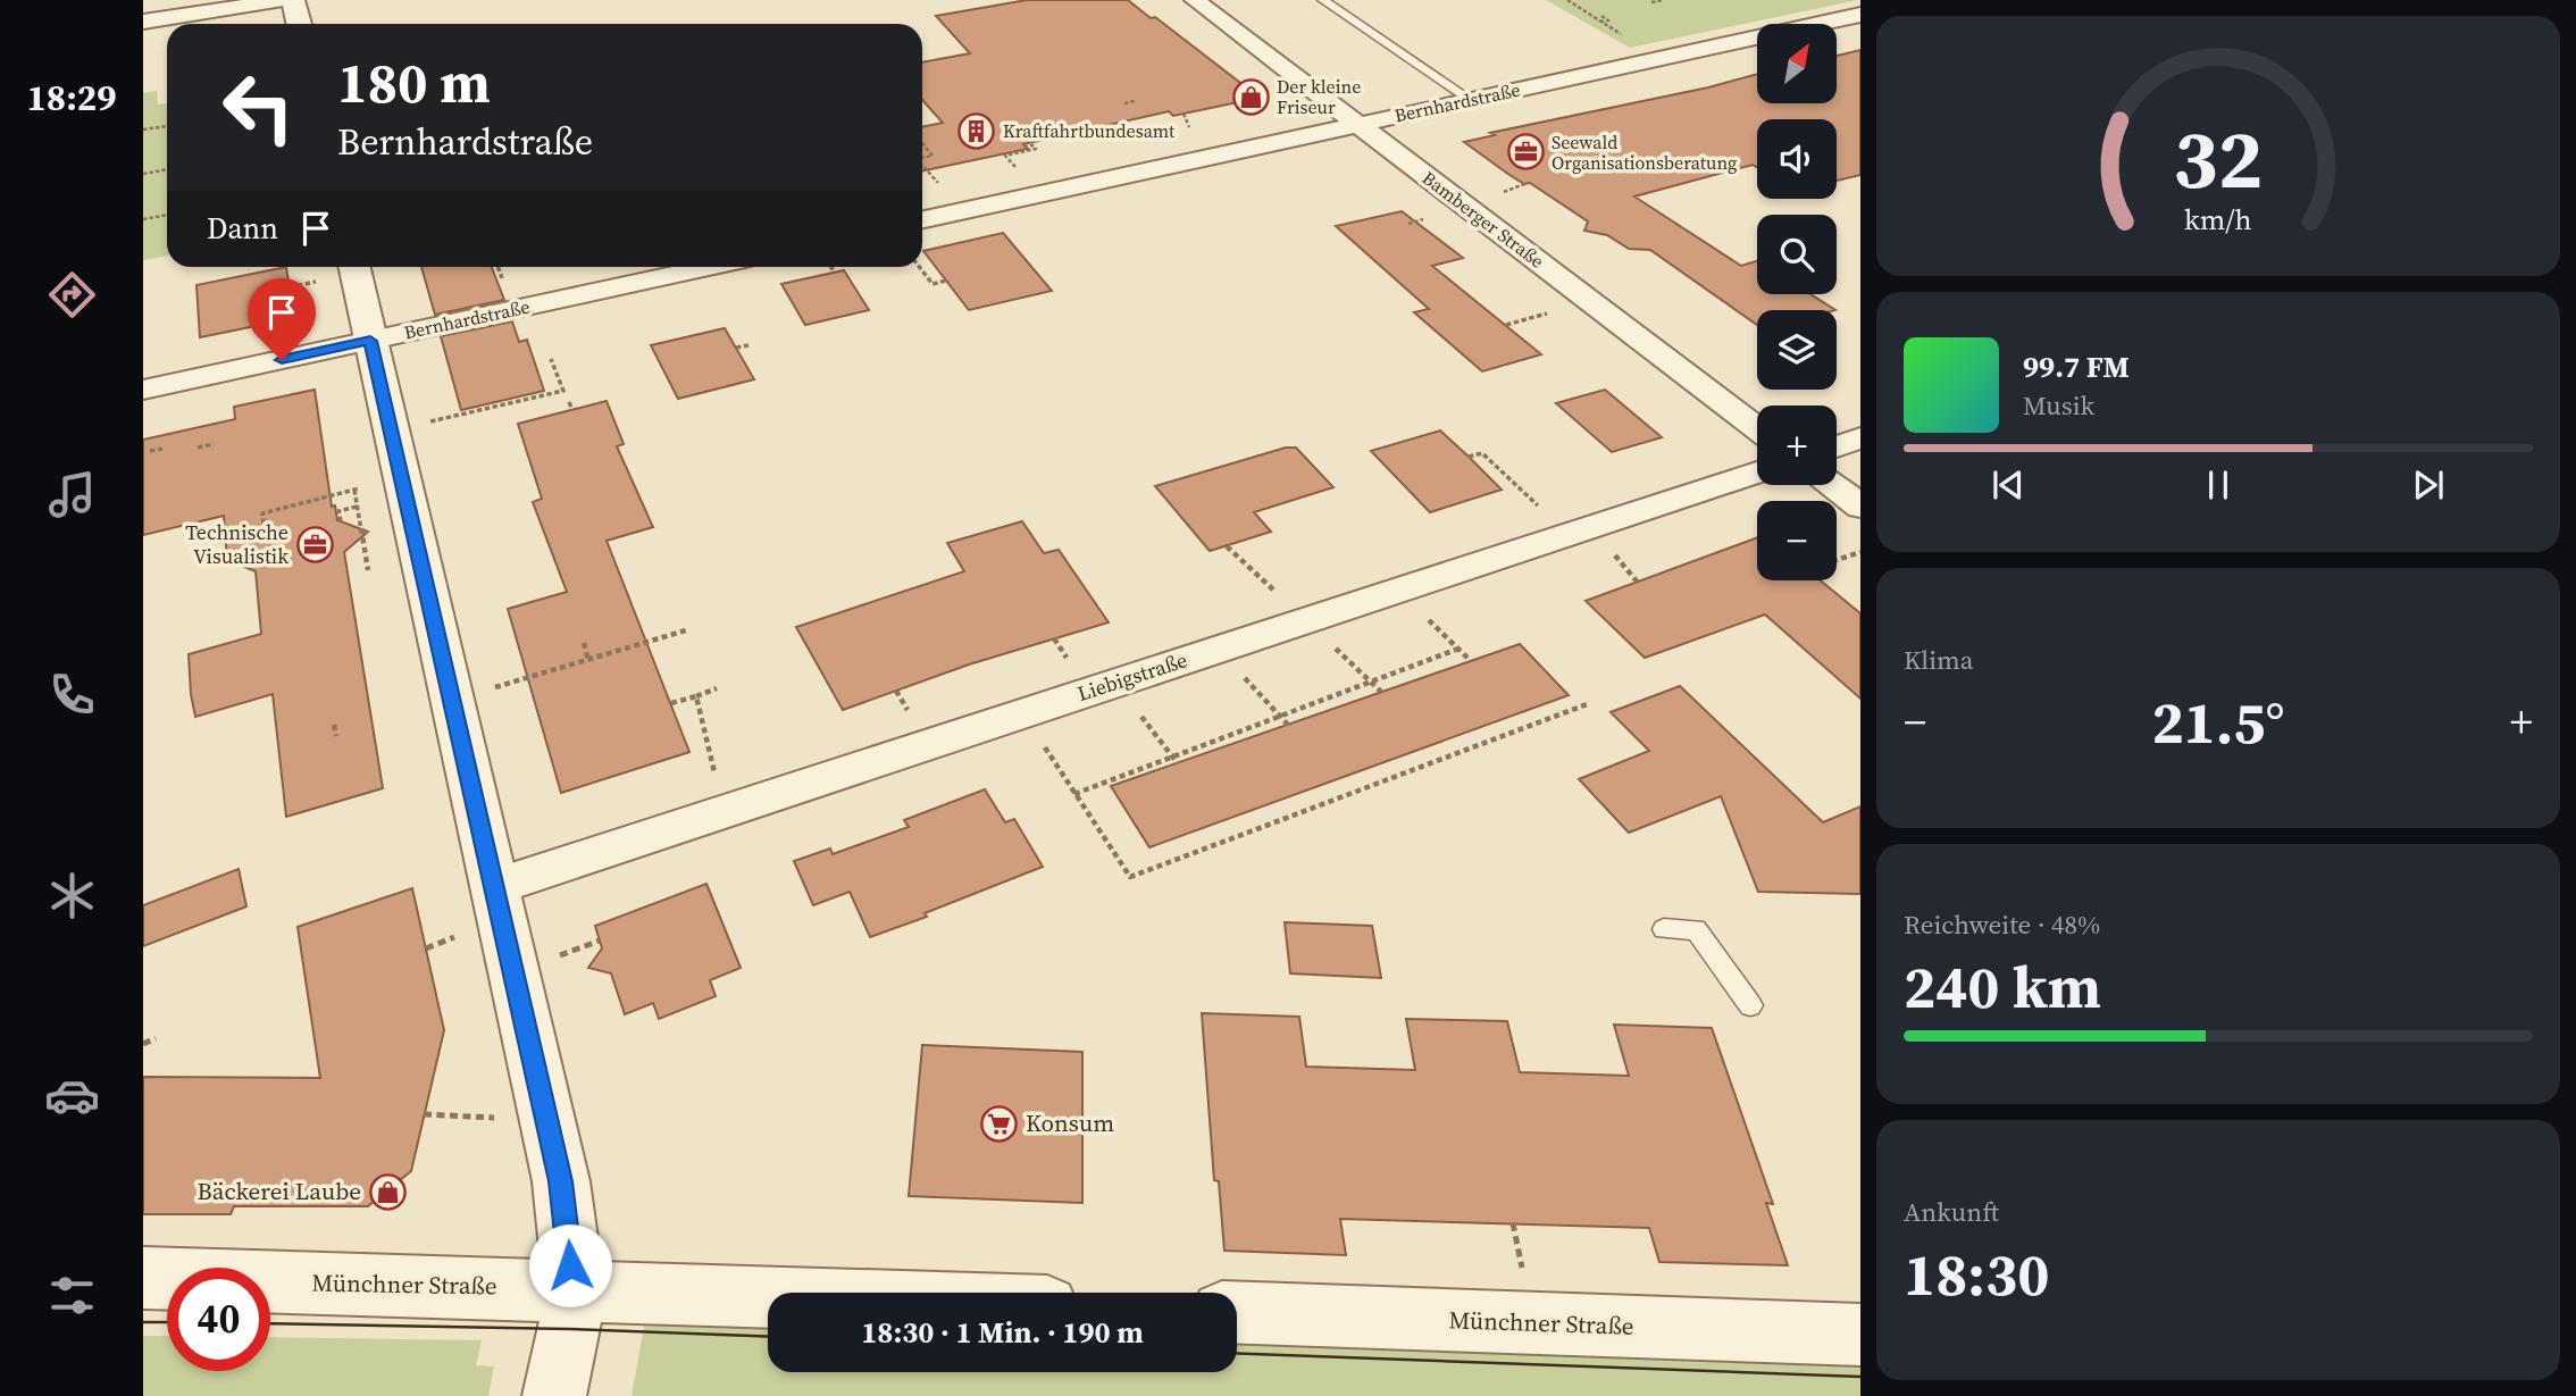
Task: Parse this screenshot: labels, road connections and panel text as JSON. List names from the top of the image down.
{
  "streets": {
    "street": [
      "Bernhardstraße",
      "Bamberger Straße",
      "Liebigstraße",
      "Münchner Straße"
    ]
  },
  "crossings": [
    ["Bernhardstraße", "Bamberger Straße"]
  ],
  "places": {
    "shop": ["Der kleine Friseur", "Bäckerei Laube"],
    "building": ["Kraftfahrtbundesamt"],
    "office": ["Seewald Organisationsberatung", "Technische Visualistik"],
    "supermarket": ["Konsum"]
  },
  "north": "top right",
  "page": {
    "tabs": "18:29",
    "map_buttons": ["+", "−"],
    "turn": ["180 m", "Bernhardstraße"],
    "then": "Dann",
    "song": ["99.7 FM", "Musik"],
    "tile": [
      "Klima",
      ["Reichweite · 48%", "240 km"],
      ["Ankunft", "18:30"]
    ],
    "heat": ["−", "21.5°", "+"],
    "limit": "40",
    "trip": "18:30 · 1 Min. · 190 m",
    "gauge": ["32", "km/h"]
  }
}
